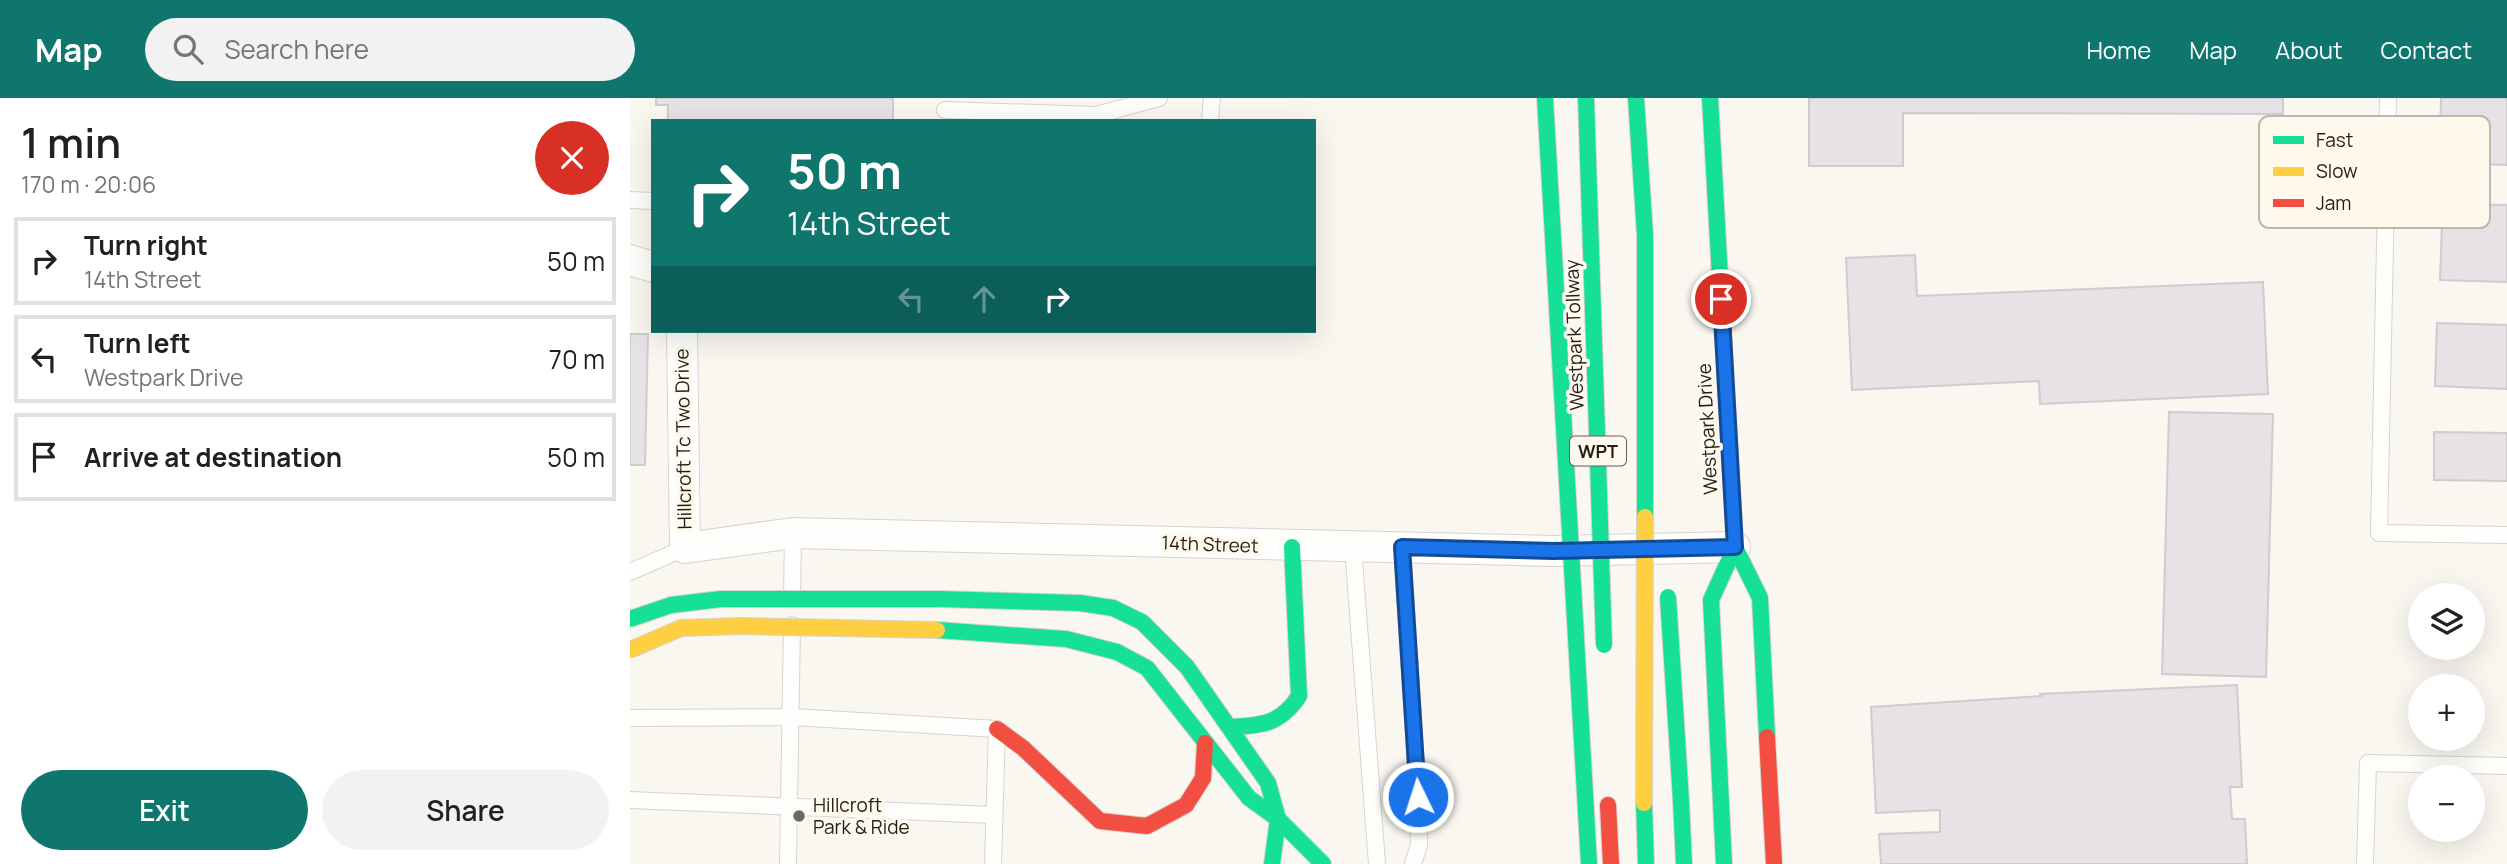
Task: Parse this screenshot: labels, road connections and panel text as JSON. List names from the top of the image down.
{
  "streets": {
    "main road": ["Westpark Tollway", "Westpark Drive", "WPT"],
    "street": ["Hillcroft Tc Two Drive", "14th Street"]
  },
  "crossings": [
    ["Westpark Drive", "14th Street"],
    ["Hillcroft Tc Two Drive", "14th Street"]
  ],
  "places": ["Hillcroft Park & Ride"],
  "legend": ["Fast", "Slow", "Jam"],
  "page": {
    "header": "Map",
    "search": "Search here",
    "nav": [
      "Home",
      "Map",
      "About",
      "Contact"
    ],
    "heading": ["1 min", "170 m · 20:06"],
    "turn": ["50 m", "14th Street"],
    "list": [
      {
        "name": "Turn right",
        "note": "14th Street",
        "value": "50 m"
      },
      {
        "name": "Turn left",
        "note": "Westpark Drive",
        "value": "70 m"
      },
      {
        "name": "Arrive at destination",
        "value": "50 m"
      }
    ],
    "map_buttons": ["+", "−"],
    "buttons": ["Exit", "Share"]
  }
}
